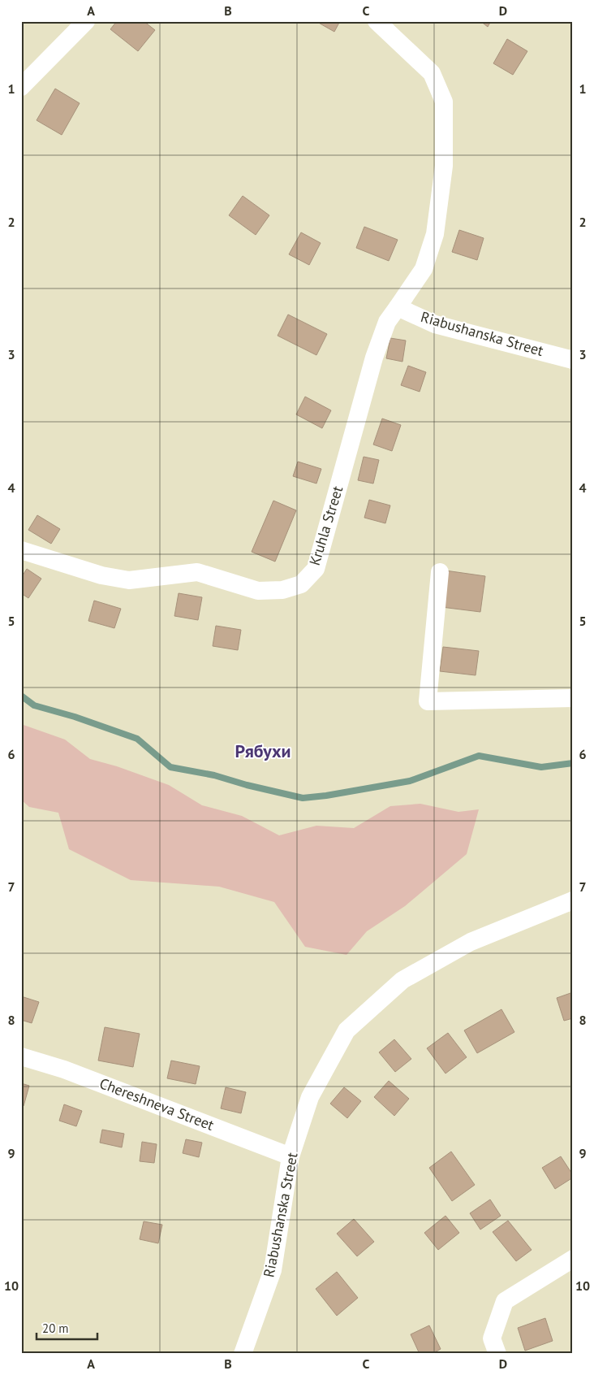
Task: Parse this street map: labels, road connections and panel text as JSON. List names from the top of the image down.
{
  "streets": {
    "street": ["Riabushanska Street", "Kruhla Street", "Chereshneva Street"]
  },
  "crossings": [
    ["Riabushanska Street", "Kruhla Street"],
    ["Riabushanska Street", "Chereshneva Street"]
  ],
  "districts": ["Рябухи"],
  "scale_bar": "20 m",
  "grid": {
    "columns": [
      "A",
      "B",
      "C",
      "D"
    ],
    "rows": [
      "1",
      "2",
      "3",
      "4",
      "5",
      "6",
      "7",
      "8",
      "9",
      "10"
    ]
  }
}
